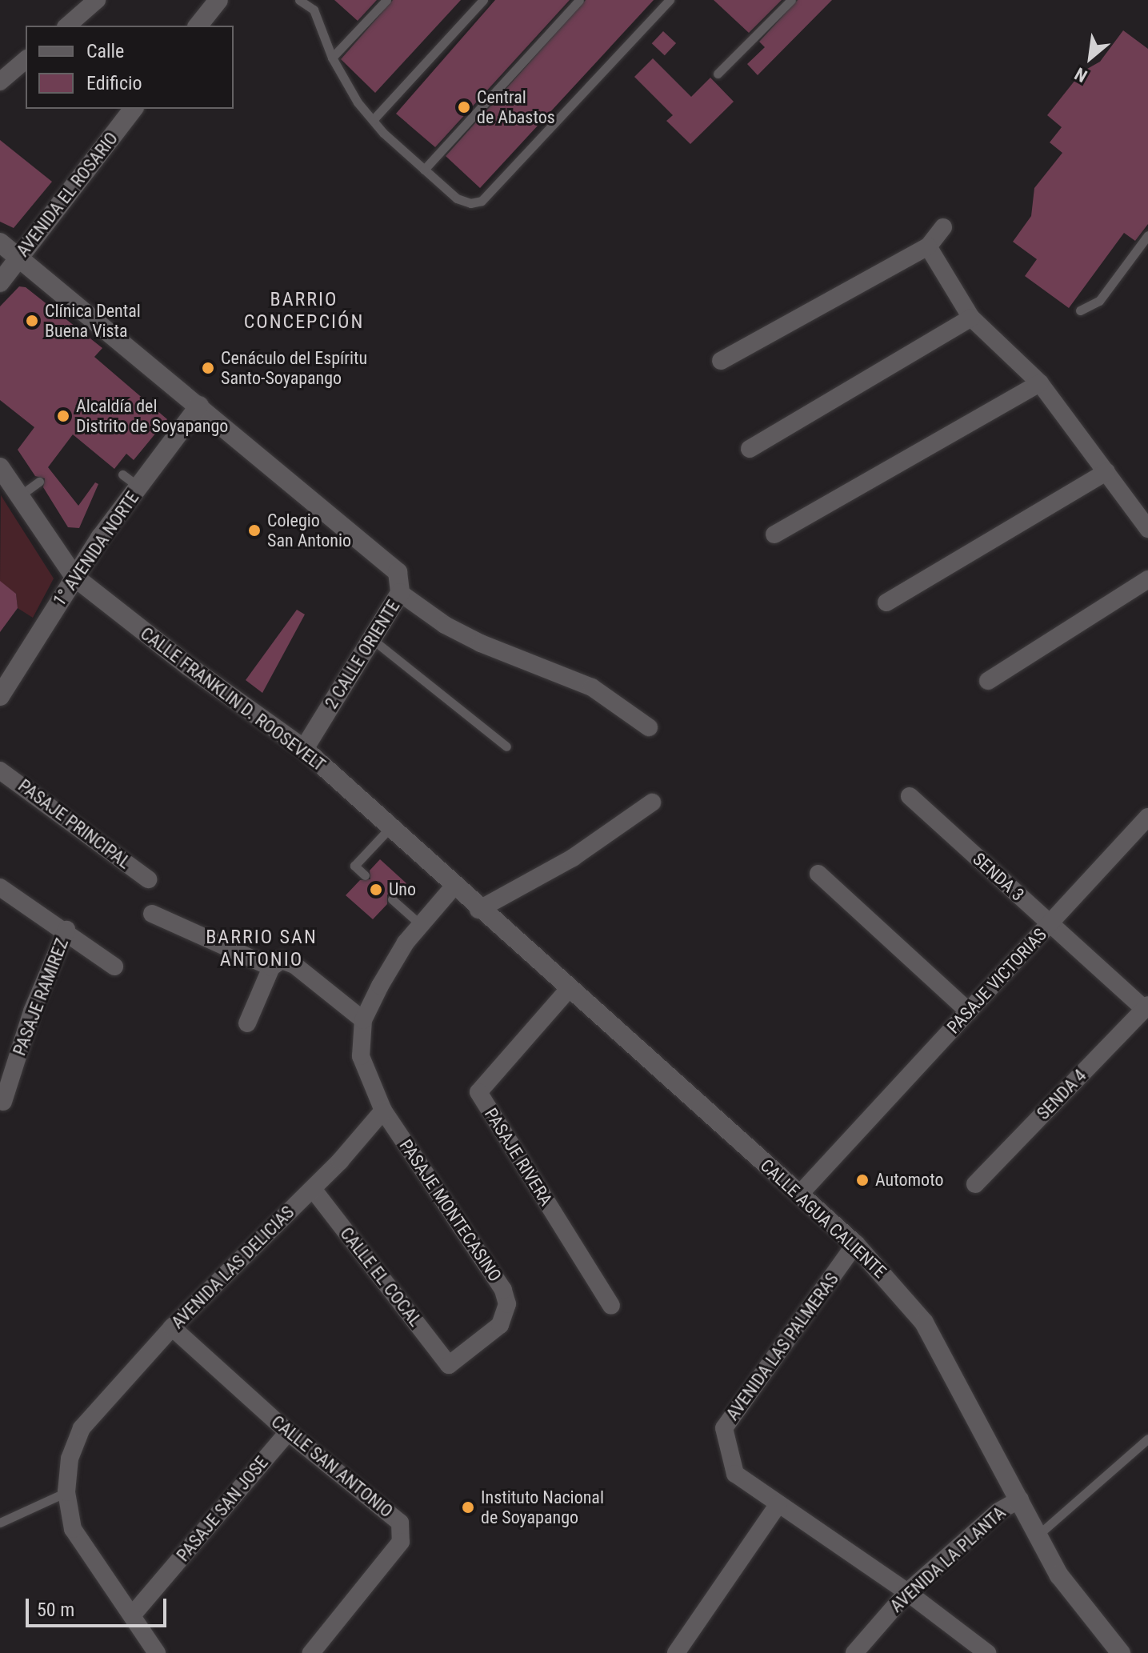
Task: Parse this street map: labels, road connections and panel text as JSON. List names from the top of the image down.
{
  "streets": {
    "main road": [
      "AVENIDA EL ROSARIO",
      "1° AVENIDA NORTE",
      "2 CALLE ORIENTE",
      "CALLE FRANKLIN D. ROOSEVELT",
      "CALLE AGUA CALIENTE"
    ],
    "street": [
      "PASAJE PRINCIPAL",
      "SENDA 3",
      "PASAJE VICTORIAS",
      "PASAJE RAMIREZ",
      "SENDA 4",
      "PASAJE RIVERA",
      "PASAJE MONTECASINO",
      "AVENIDA LAS DELICIAS",
      "CALLE EL COCAL",
      "AVENIDA LAS PALMERAS",
      "CALLE SAN ANTONIO",
      "PASAJE SAN JOSE",
      "AVENIDA LA PLANTA"
    ]
  },
  "crossings": [
    ["AVENIDA EL ROSARIO", "2 CALLE ORIENTE"],
    ["1° AVENIDA NORTE", "2 CALLE ORIENTE"],
    ["1° AVENIDA NORTE", "CALLE FRANKLIN D. ROOSEVELT"],
    ["2 CALLE ORIENTE", "CALLE FRANKLIN D. ROOSEVELT"],
    ["CALLE FRANKLIN D. ROOSEVELT", "CALLE AGUA CALIENTE"],
    ["SENDA 3", "PASAJE VICTORIAS"],
    ["SENDA 3", "SENDA 4"],
    ["PASAJE VICTORIAS", "CALLE AGUA CALIENTE"],
    ["PASAJE RIVERA", "CALLE AGUA CALIENTE"],
    ["PASAJE MONTECASINO", "AVENIDA LAS DELICIAS"],
    ["PASAJE MONTECASINO", "CALLE EL COCAL"],
    ["CALLE AGUA CALIENTE", "AVENIDA LAS PALMERAS"],
    ["CALLE AGUA CALIENTE", "AVENIDA LA PLANTA"],
    ["AVENIDA LAS DELICIAS", "CALLE EL COCAL"],
    ["AVENIDA LAS DELICIAS", "CALLE SAN ANTONIO"],
    ["AVENIDA LAS DELICIAS", "PASAJE SAN JOSE"],
    ["AVENIDA LAS PALMERAS", "AVENIDA LA PLANTA"],
    ["CALLE SAN ANTONIO", "PASAJE SAN JOSE"]
  ],
  "districts": ["BARRIO CONCEPCIÓN", "BARRIO SAN ANTONIO"],
  "places": [
    "Central de Abastos",
    "Clínica Dental Buena Vista",
    "Cenáculo del Espíritu Santo-Soyapango",
    "Alcaldía del Distrito de Soyapango",
    "Colegio San Antonio",
    "Uno",
    "Automoto",
    "Instituto Nacional de Soyapango"
  ],
  "legend": ["Calle", "Edificio"],
  "scale_bar": "50 m",
  "north": "bottom left"
}
